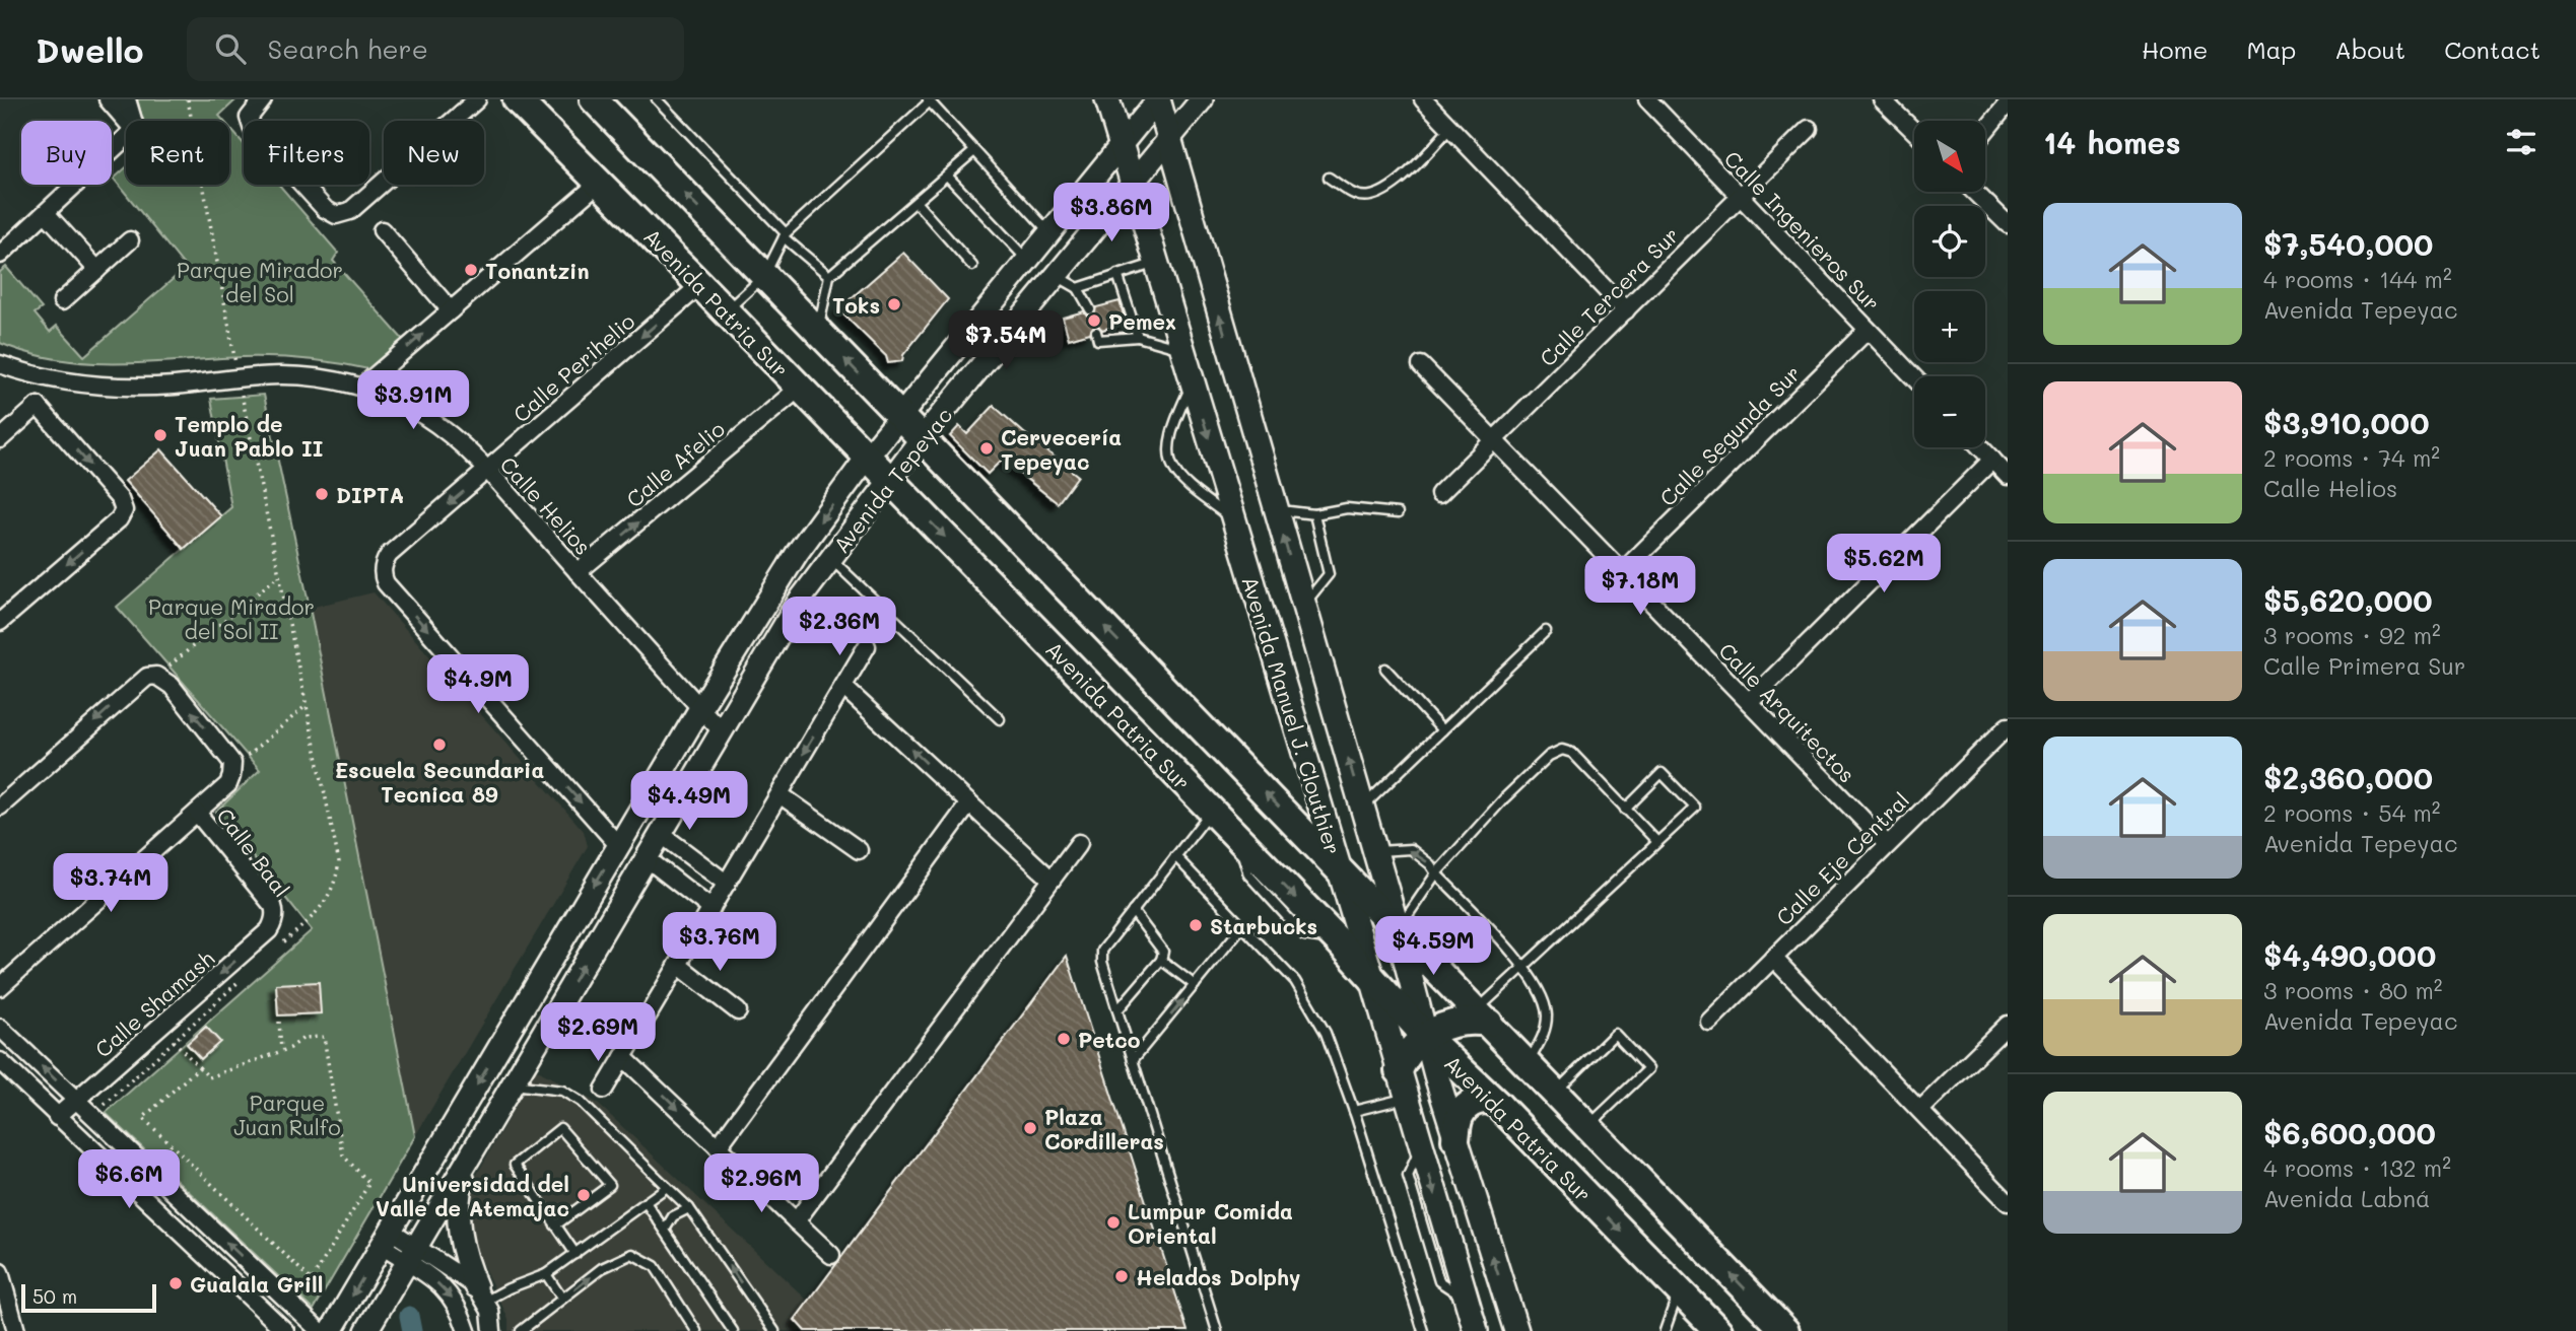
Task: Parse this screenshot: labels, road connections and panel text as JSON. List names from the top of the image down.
{
  "streets": {
    "main road": ["Avenida Patria Sur", "Avenida Manuel J. Clouthier"],
    "street": [
      "Calle Ingenieros Sur",
      "Calle Tercera Sur",
      "Calle Perihelio",
      "Calle Segunda Sur",
      "Calle Afelio",
      "Avenida Tepeyac",
      "Calle Helios",
      "Calle Arquitectos",
      "Calle Baal",
      "Calle Eje Central",
      "Calle Shamash"
    ]
  },
  "crossings": [
    ["Calle Ingenieros Sur", "Calle Tercera Sur"],
    ["Calle Ingenieros Sur", "Calle Segunda Sur"],
    ["Calle Tercera Sur", "Calle Arquitectos"],
    ["Avenida Patria Sur", "Calle Perihelio"],
    ["Avenida Patria Sur", "Calle Afelio"],
    ["Avenida Patria Sur", "Avenida Tepeyac"],
    ["Avenida Patria Sur", "Avenida Manuel J. Clouthier"],
    ["Calle Perihelio", "Avenida Tepeyac"],
    ["Calle Perihelio", "Calle Helios"],
    ["Calle Segunda Sur", "Calle Arquitectos"],
    ["Calle Afelio", "Calle Helios"],
    ["Avenida Tepeyac", "Calle Helios"],
    ["Avenida Tepeyac", "Avenida Manuel J. Clouthier"],
    ["Calle Arquitectos", "Calle Eje Central"],
    ["Calle Baal", "Calle Shamash"]
  ],
  "one_way": ["Calle Afelio"],
  "parks": ["Parque Mirador del Sol", "Parque Mirador del Sol II", "Parque Juan Rulfo"],
  "places": [
    "Tonantzin",
    "Toks",
    "Pemex",
    "Templo de Juan Pablo II",
    "Cervecería Tepeyac",
    "DIPTA",
    "Escuela Secundaria Tecnica 89",
    "Starbucks",
    "Petco",
    "Plaza Cordilleras",
    "Universidad del Valle de Atemajac",
    "Lumpur Comida Oriental",
    "Helados Dolphy",
    "Gualala Grill"
  ],
  "scale_bar": "50 m",
  "north": "bottom right",
  "page": {
    "header": "Dwello",
    "search": "Search here",
    "nav": [
      "Home",
      "Map",
      "About",
      "Contact"
    ],
    "heading": "14 homes",
    "map_buttons": ["+", "−"],
    "chip": [
      "Buy",
      "Rent",
      "Filters",
      "New"
    ],
    "price": [
      "$3.86M",
      "$7.54M",
      "$3.91M",
      "$5.62M",
      "$7.18M",
      "$2.36M",
      "$4.9M",
      "$4.49M",
      "$3.74M",
      "$3.76M",
      "$4.59M",
      "$2.69M",
      "$6.6M",
      "$2.96M"
    ],
    "list": [
      {
        "name": "$7,540,000",
        "note": "4 rooms · 144 m² · Avenida Tepeyac"
      },
      {
        "name": "$3,910,000",
        "note": "2 rooms · 74 m² · Calle Helios"
      },
      {
        "name": "$5,620,000",
        "note": "3 rooms · 92 m² · Calle Primera Sur"
      },
      {
        "name": "$2,360,000",
        "note": "2 rooms · 54 m² · Avenida Tepeyac"
      },
      {
        "name": "$4,490,000",
        "note": "3 rooms · 80 m² · Avenida Tepeyac"
      },
      {
        "name": "$6,600,000",
        "note": "4 rooms · 132 m² · Avenida Labná"
      }
    ],
    "scale": "50 m"
  }
}
